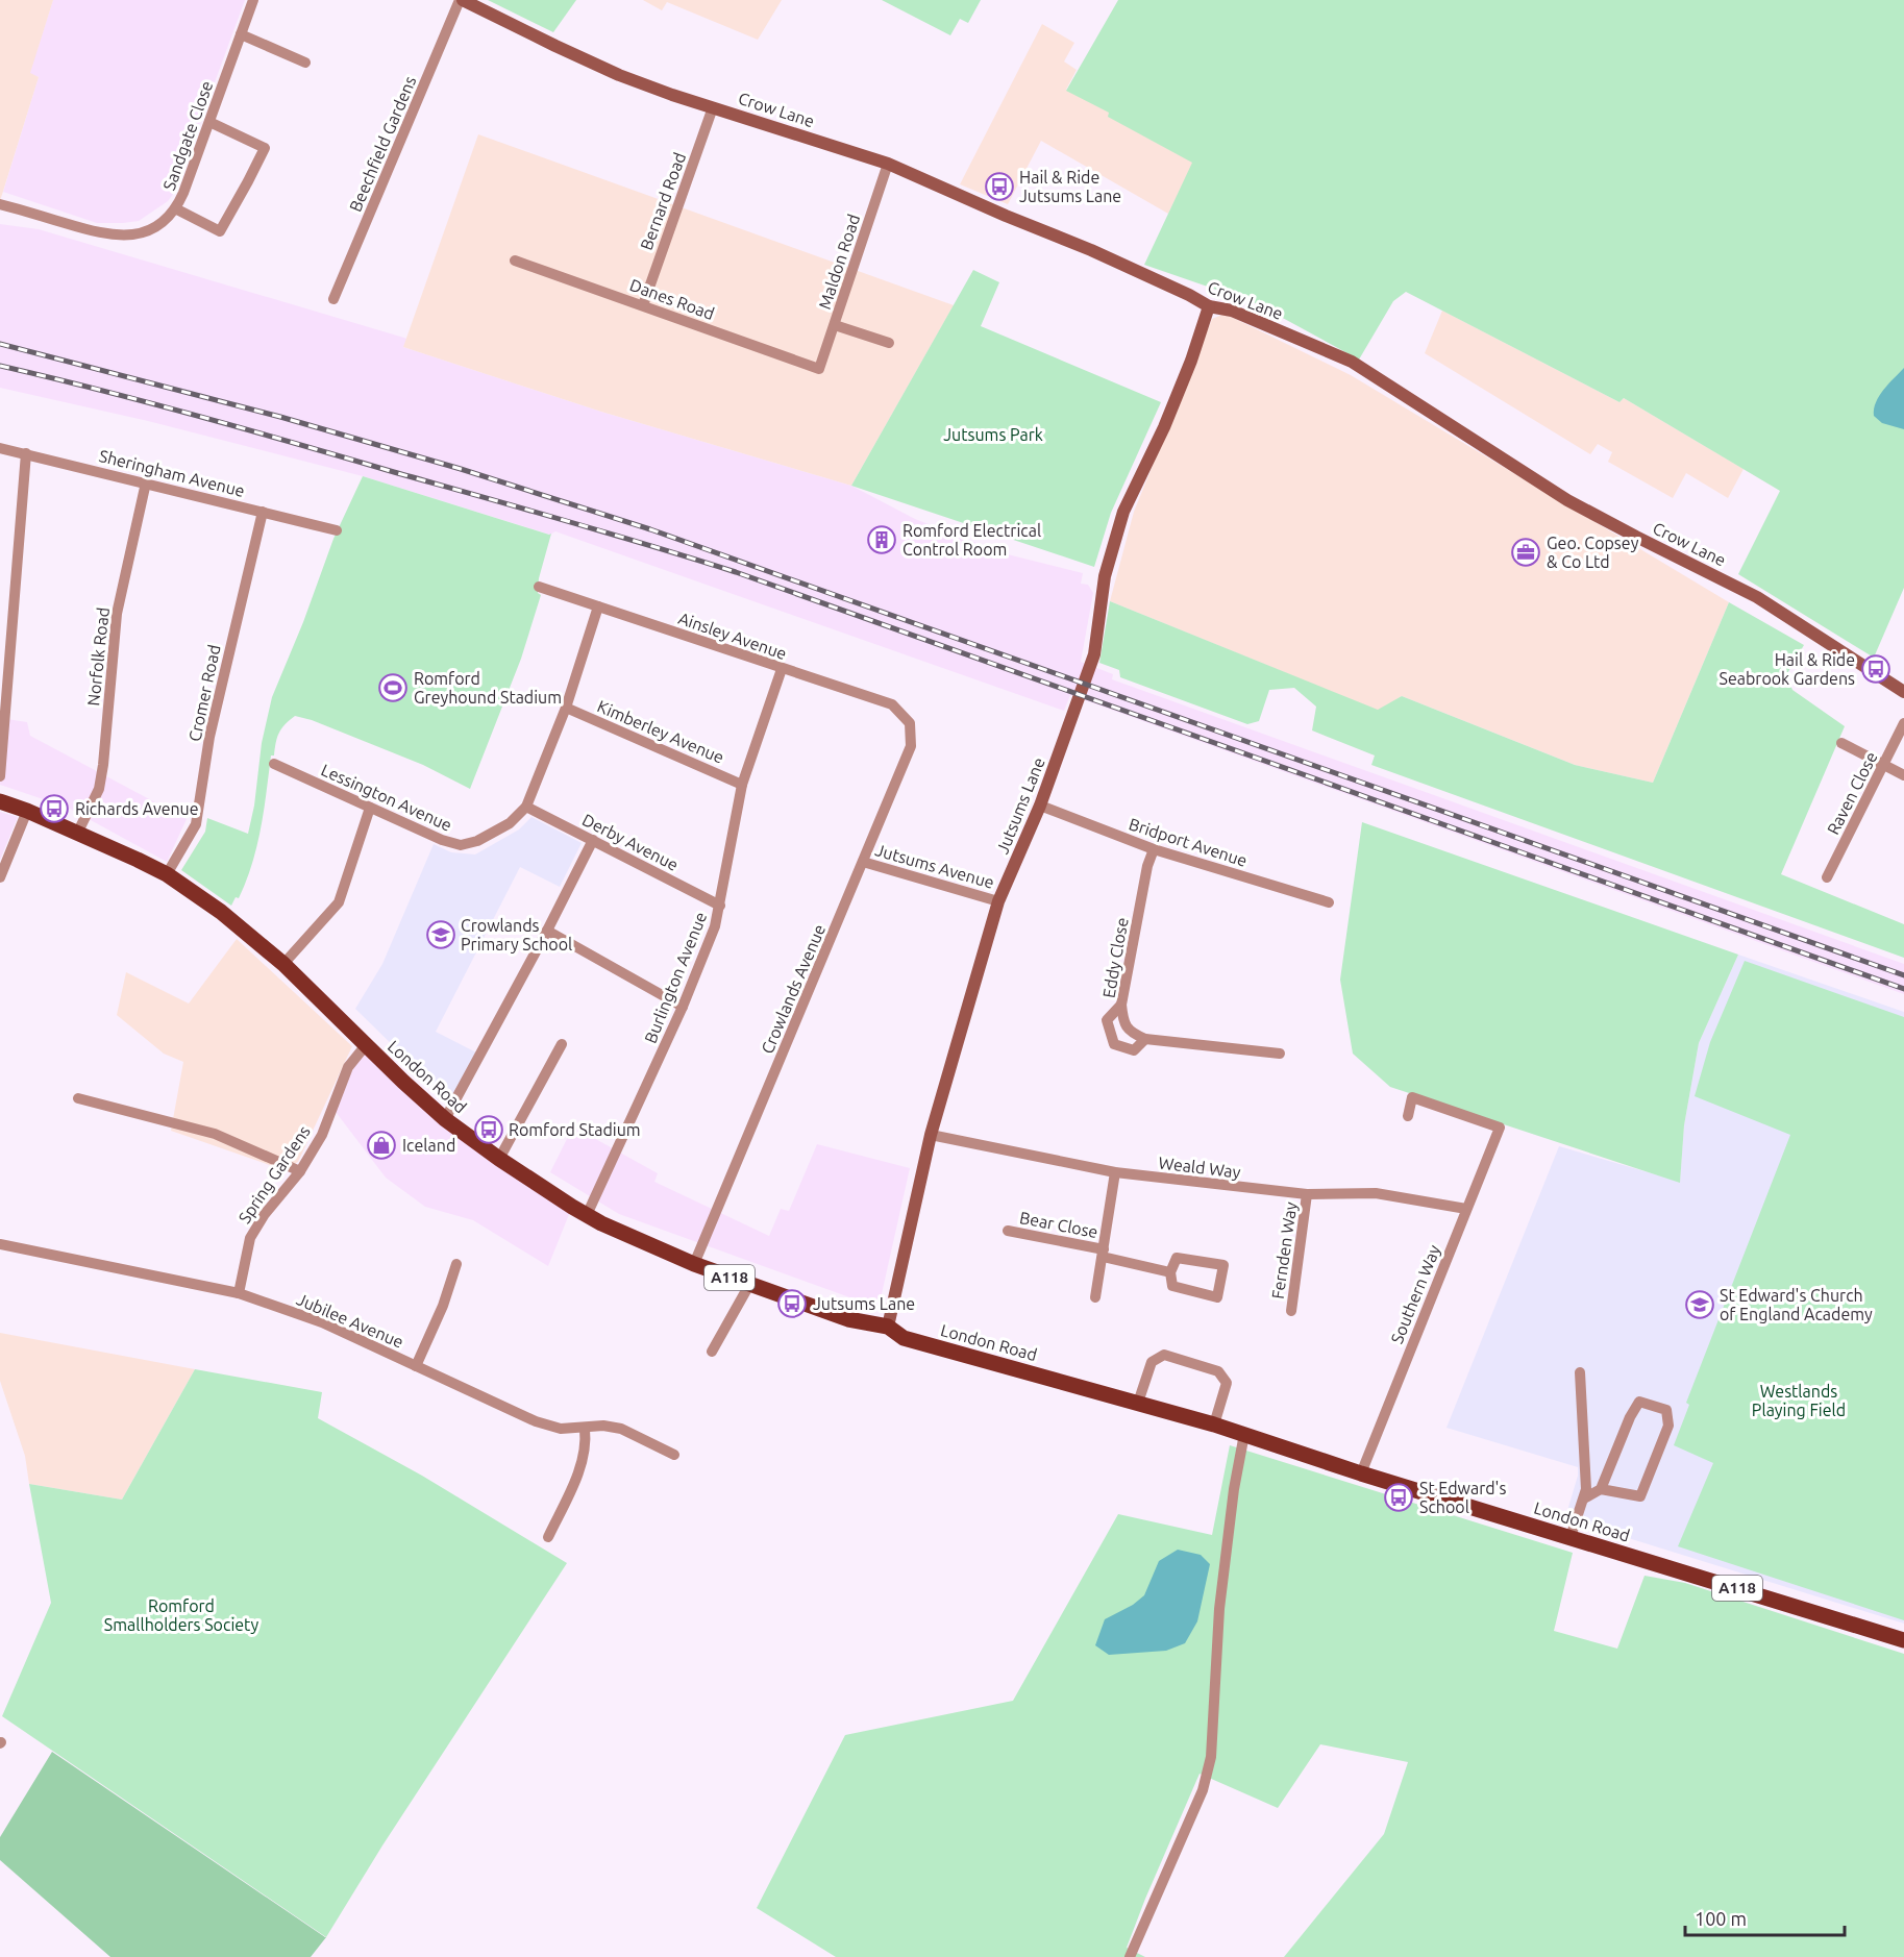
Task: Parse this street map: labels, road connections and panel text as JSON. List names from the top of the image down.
{
  "streets": {
    "main road": ["London Road", "A118"],
    "street": [
      "Crow Lane",
      "Sandgate Close",
      "Beechfield Gardens",
      "Bernard Road",
      "Maldon Road",
      "Danes Road",
      "Sheringham Avenue",
      "Ainsley Avenue",
      "Norfolk Road",
      "Cromer Road",
      "Kimberley Avenue",
      "Raven Close",
      "Lessington Avenue",
      "Jutsums Lane",
      "Derby Avenue",
      "Bridport Avenue",
      "Jutsums Avenue",
      "Eddy Close",
      "Burlington Avenue",
      "Crowlands Avenue",
      "Weald Way",
      "Spring Gardens",
      "Bear Close",
      "Fernden Way",
      "Southern Way",
      "Jubilee Avenue"
    ]
  },
  "crossings": [
    ["Crow Lane", "Beechfield Gardens"],
    ["Crow Lane", "Bernard Road"],
    ["Crow Lane", "Maldon Road"],
    ["Crow Lane", "Jutsums Lane"],
    ["Bernard Road", "Danes Road"],
    ["Maldon Road", "Danes Road"],
    ["Sheringham Avenue", "Norfolk Road"],
    ["Sheringham Avenue", "Cromer Road"],
    ["Ainsley Avenue", "Lessington Avenue"],
    ["Ainsley Avenue", "Burlington Avenue"],
    ["Ainsley Avenue", "Crowlands Avenue"],
    ["Norfolk Road", "London Road"],
    ["Cromer Road", "London Road"],
    ["Kimberley Avenue", "Lessington Avenue"],
    ["Kimberley Avenue", "Burlington Avenue"],
    ["Lessington Avenue", "Derby Avenue"],
    ["Jutsums Lane", "Bridport Avenue"],
    ["Jutsums Lane", "Jutsums Avenue"],
    ["Jutsums Lane", "London Road"],
    ["Jutsums Lane", "Weald Way"],
    ["Derby Avenue", "Burlington Avenue"],
    ["Bridport Avenue", "Eddy Close"],
    ["Jutsums Avenue", "Crowlands Avenue"],
    ["Burlington Avenue", "London Road"],
    ["Crowlands Avenue", "London Road"],
    ["London Road", "Spring Gardens"],
    ["London Road", "Southern Way"],
    ["Weald Way", "Fernden Way"],
    ["Weald Way", "Southern Way"],
    ["Spring Gardens", "Jubilee Avenue"]
  ],
  "parks": ["Jutsums Park", "Westlands Playing Field", "Romford Smallholders Society"],
  "places": {
    "bus stop": [
      "Hail & Ride Jutsums Lane",
      "Hail & Ride Seabrook Gardens",
      "Richards Avenue",
      "Romford Stadium",
      "Jutsums Lane",
      "St Edward's School"
    ],
    "building": ["Romford Electrical Control Room"],
    "office": ["Geo. Copsey & Co Ltd"],
    "sports": ["Romford Greyhound Stadium"],
    "school or university": ["Crowlands Primary School", "St Edward's Church of England Academy"],
    "shop": ["Iceland"]
  },
  "scale_bar": "100 m"
}
